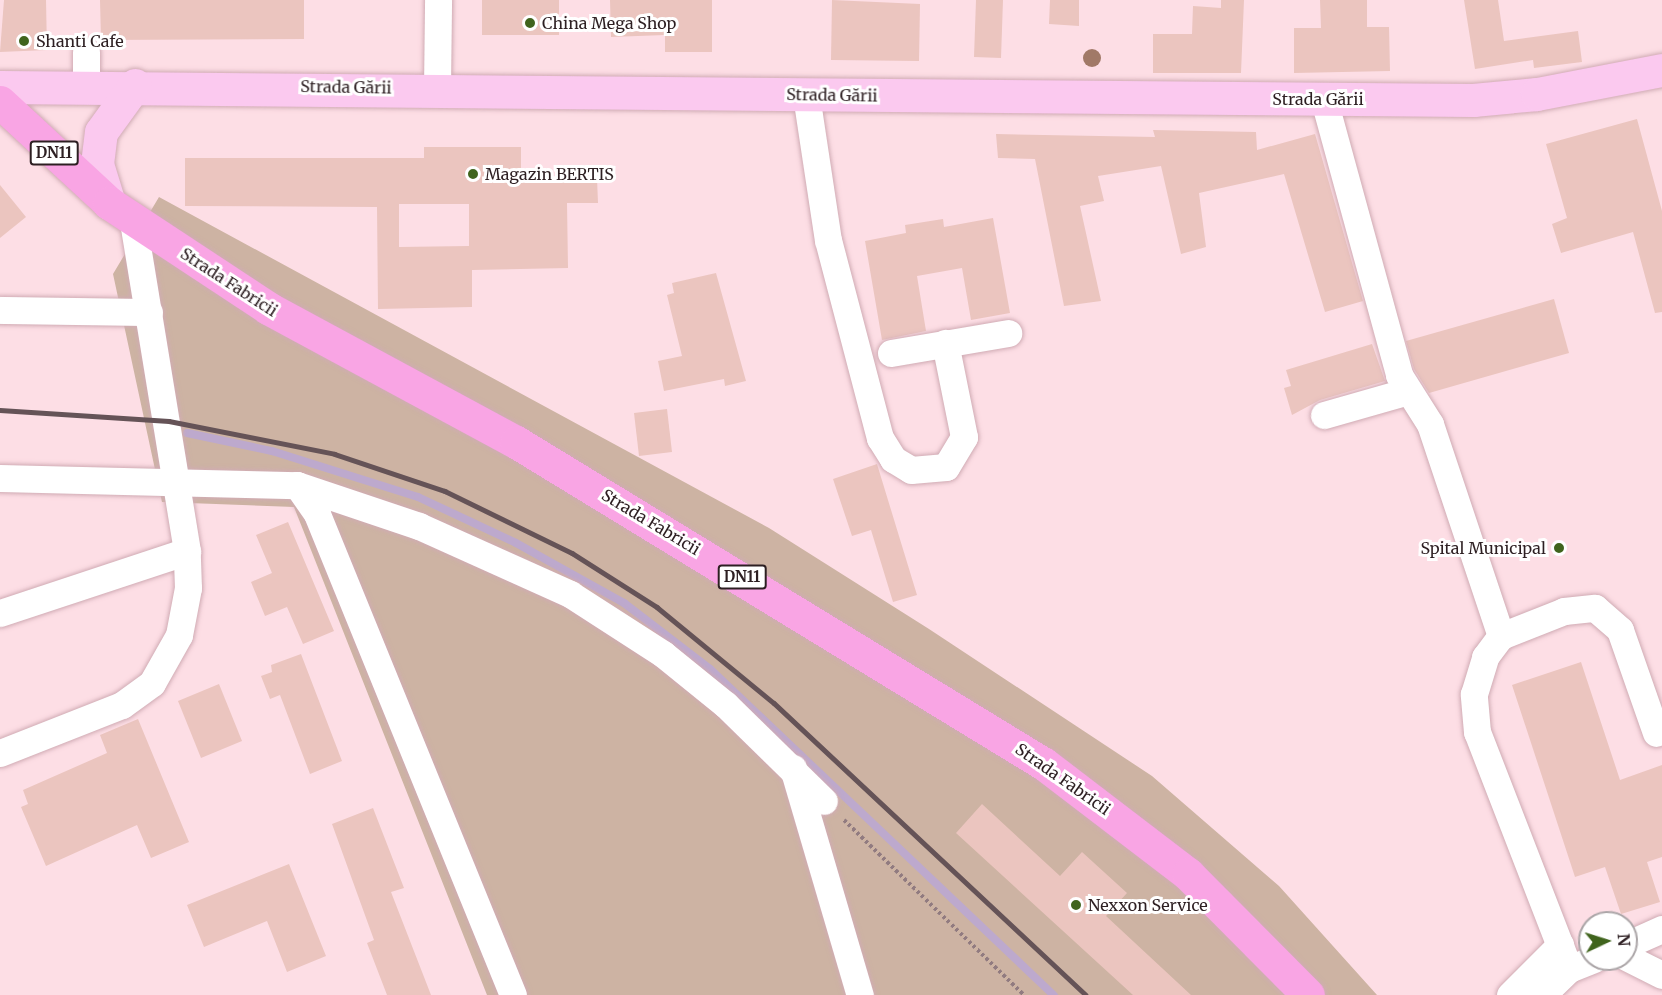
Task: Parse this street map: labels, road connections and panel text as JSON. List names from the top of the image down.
{
  "streets": {
    "highway": ["DN11", "Strada Fabricii"],
    "main road": ["Strada Gării"]
  },
  "places": [
    "China Mega Shop",
    "Shanti Cafe",
    "Magazin BERTIS",
    "Spital Municipal",
    "Nexxon Service"
  ],
  "north": "right"
}
